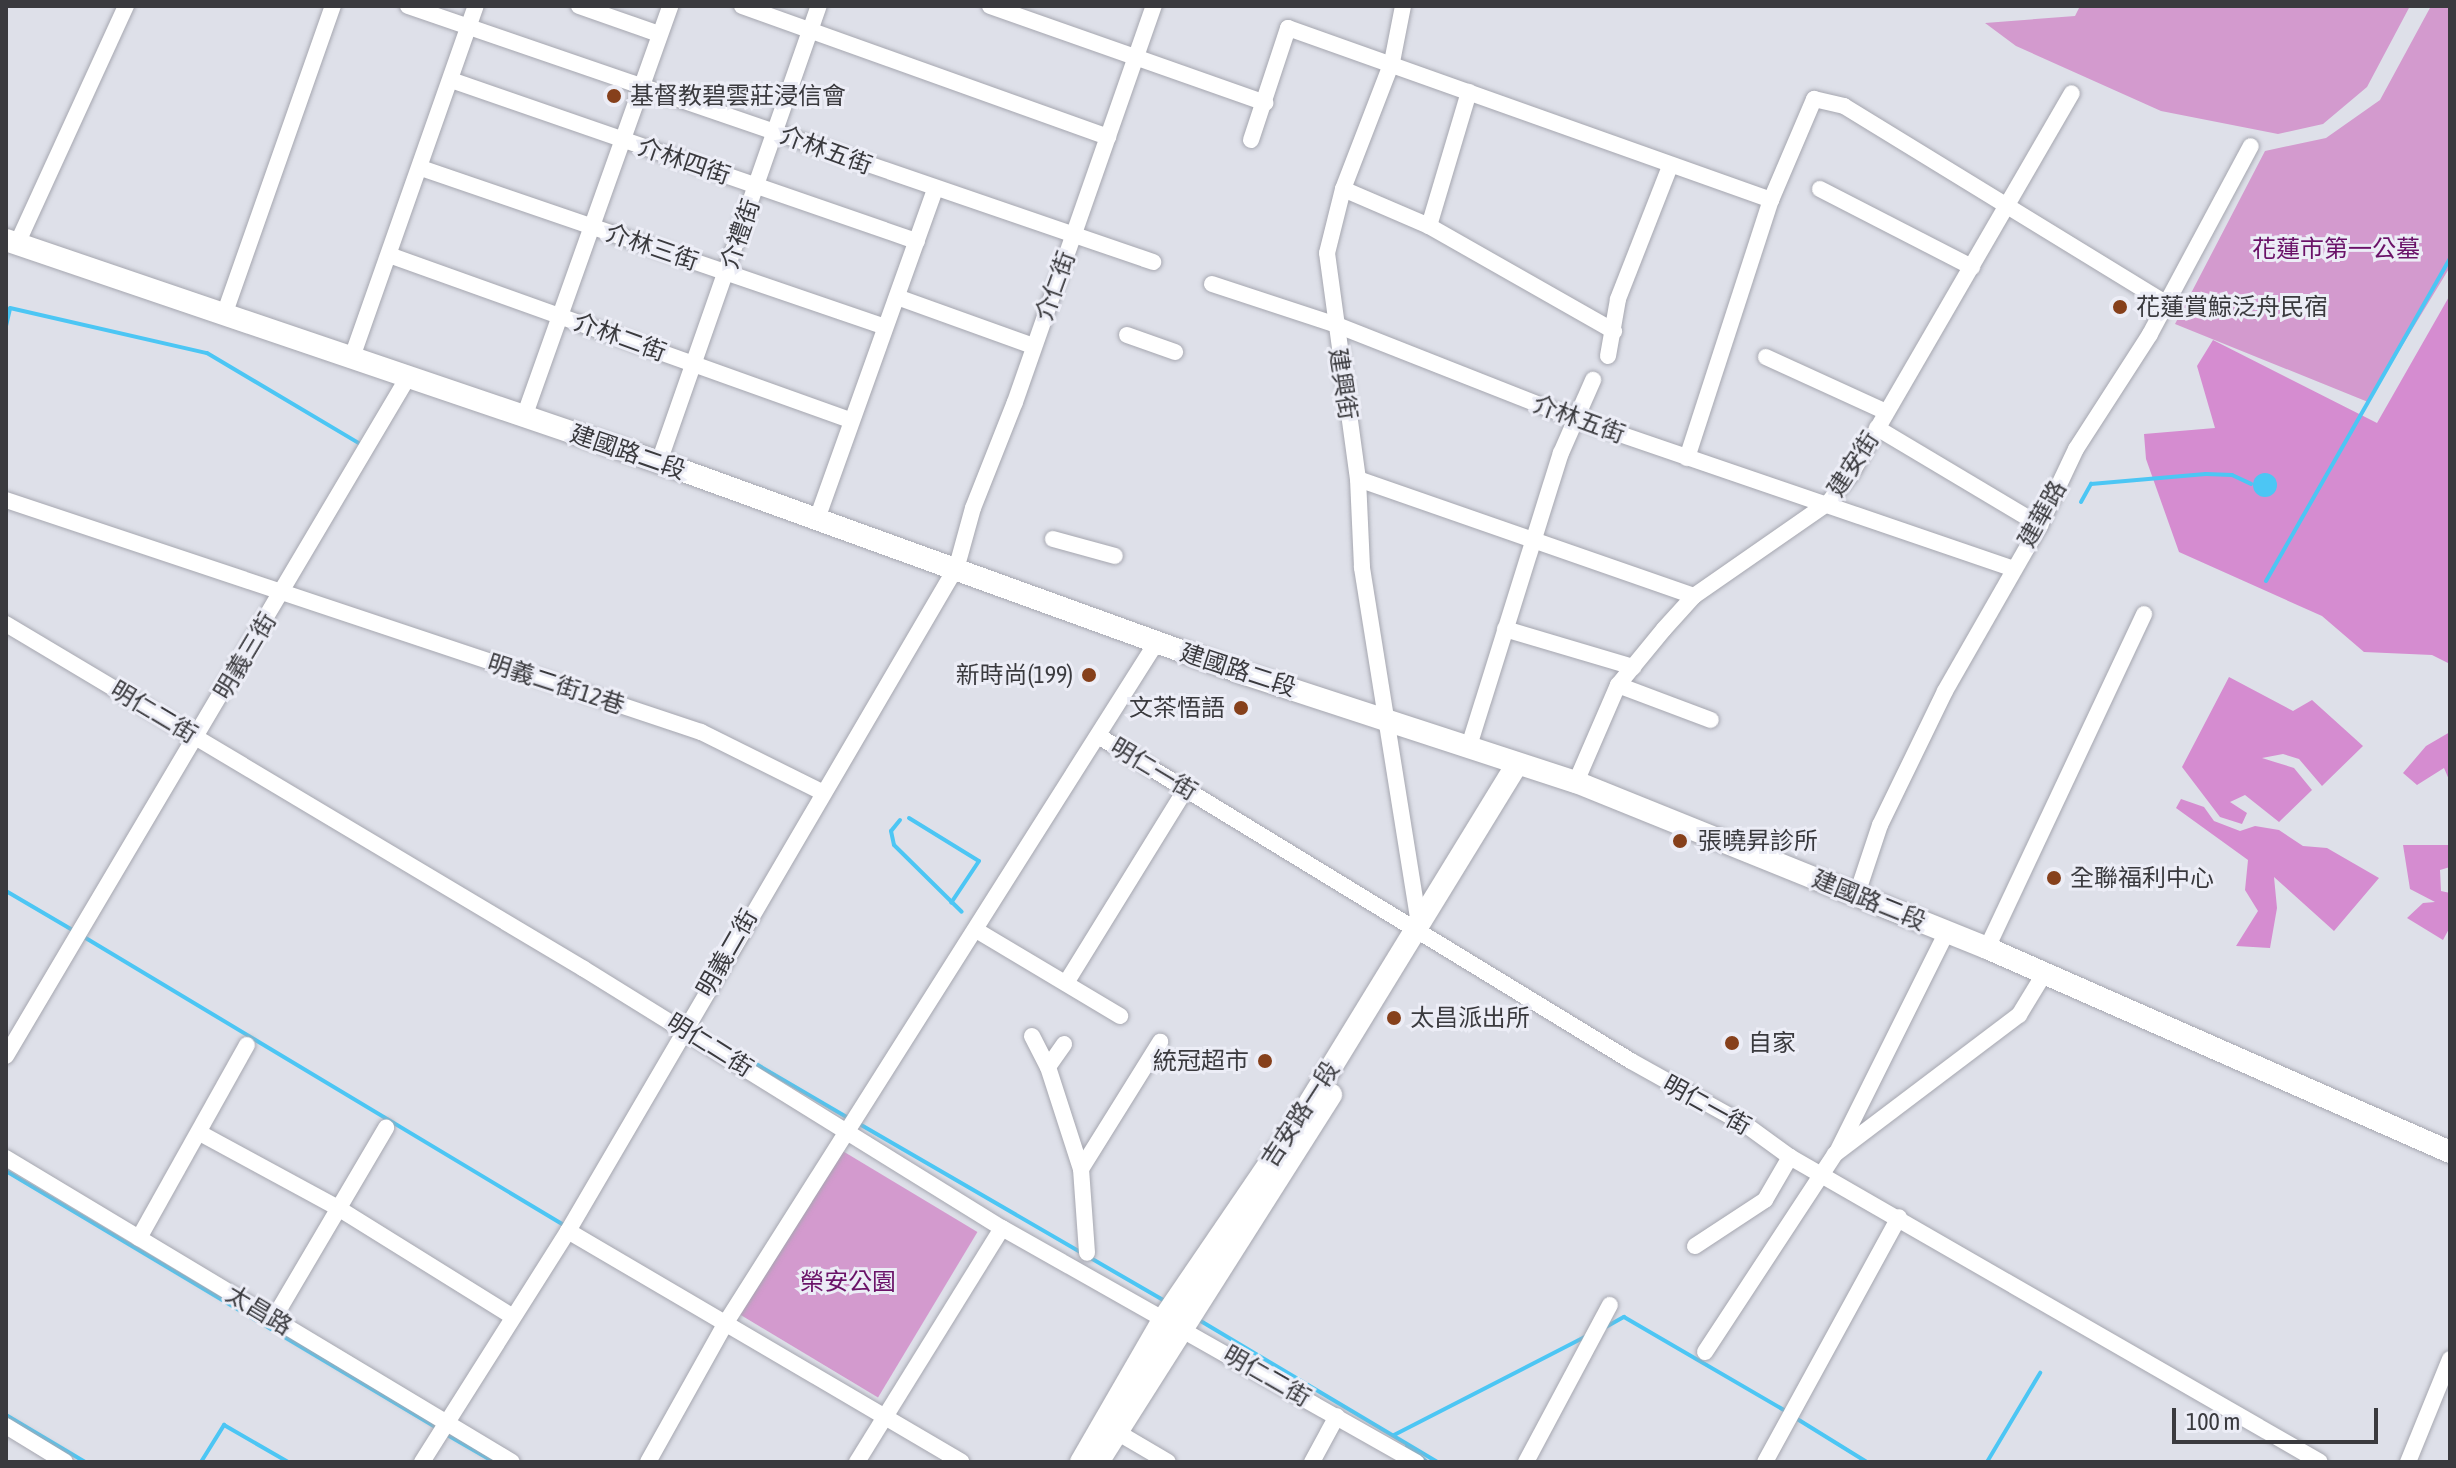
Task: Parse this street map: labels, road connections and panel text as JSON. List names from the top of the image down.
{
  "streets": {
    "street": [
      "介林五街",
      "介林四街",
      "介禮街",
      "介林三街",
      "介仁街",
      "介林二街",
      "建興街",
      "建國路二段",
      "建安街",
      "建華路",
      "明義三街",
      "明義二街12巷",
      "明仁二街",
      "明仁一街",
      "明義二街",
      "吉安路一段",
      "太昌路"
    ]
  },
  "crossings": [
    ["介林五街", "介禮街"],
    ["介林五街", "介仁街"],
    ["介林五街", "建興街"],
    ["介林五街", "建安街"],
    ["介林五街", "建華路"],
    ["介林四街", "介禮街"],
    ["介禮街", "介林三街"],
    ["介禮街", "介林二街"],
    ["介禮街", "建國路二段"],
    ["介仁街", "建國路二段"],
    ["介仁街", "明義二街"],
    ["建興街", "建國路二段"],
    ["建興街", "明仁一街"],
    ["建興街", "吉安路一段"],
    ["建國路二段", "建安街"],
    ["建國路二段", "建華路"],
    ["建國路二段", "明義三街"],
    ["建國路二段", "明義二街"],
    ["建國路二段", "吉安路一段"],
    ["明義三街", "明義二街12巷"],
    ["明義三街", "明仁二街"],
    ["明義二街12巷", "明義二街"],
    ["明仁二街", "明義二街"],
    ["明仁二街", "吉安路一段"],
    ["明仁一街", "吉安路一段"],
    ["明義二街", "太昌路"]
  ],
  "parks": ["花蓮市第一公墓", "榮安公園"],
  "places": [
    "基督教碧雲莊浸信會",
    "花蓮賞鯨泛舟民宿",
    "新時尚(199)",
    "文茶悟語",
    "張曉昇診所",
    "全聯福利中心",
    "太昌派出所",
    "自家",
    "統冠超市"
  ],
  "scale_bar": "100 m"
}
